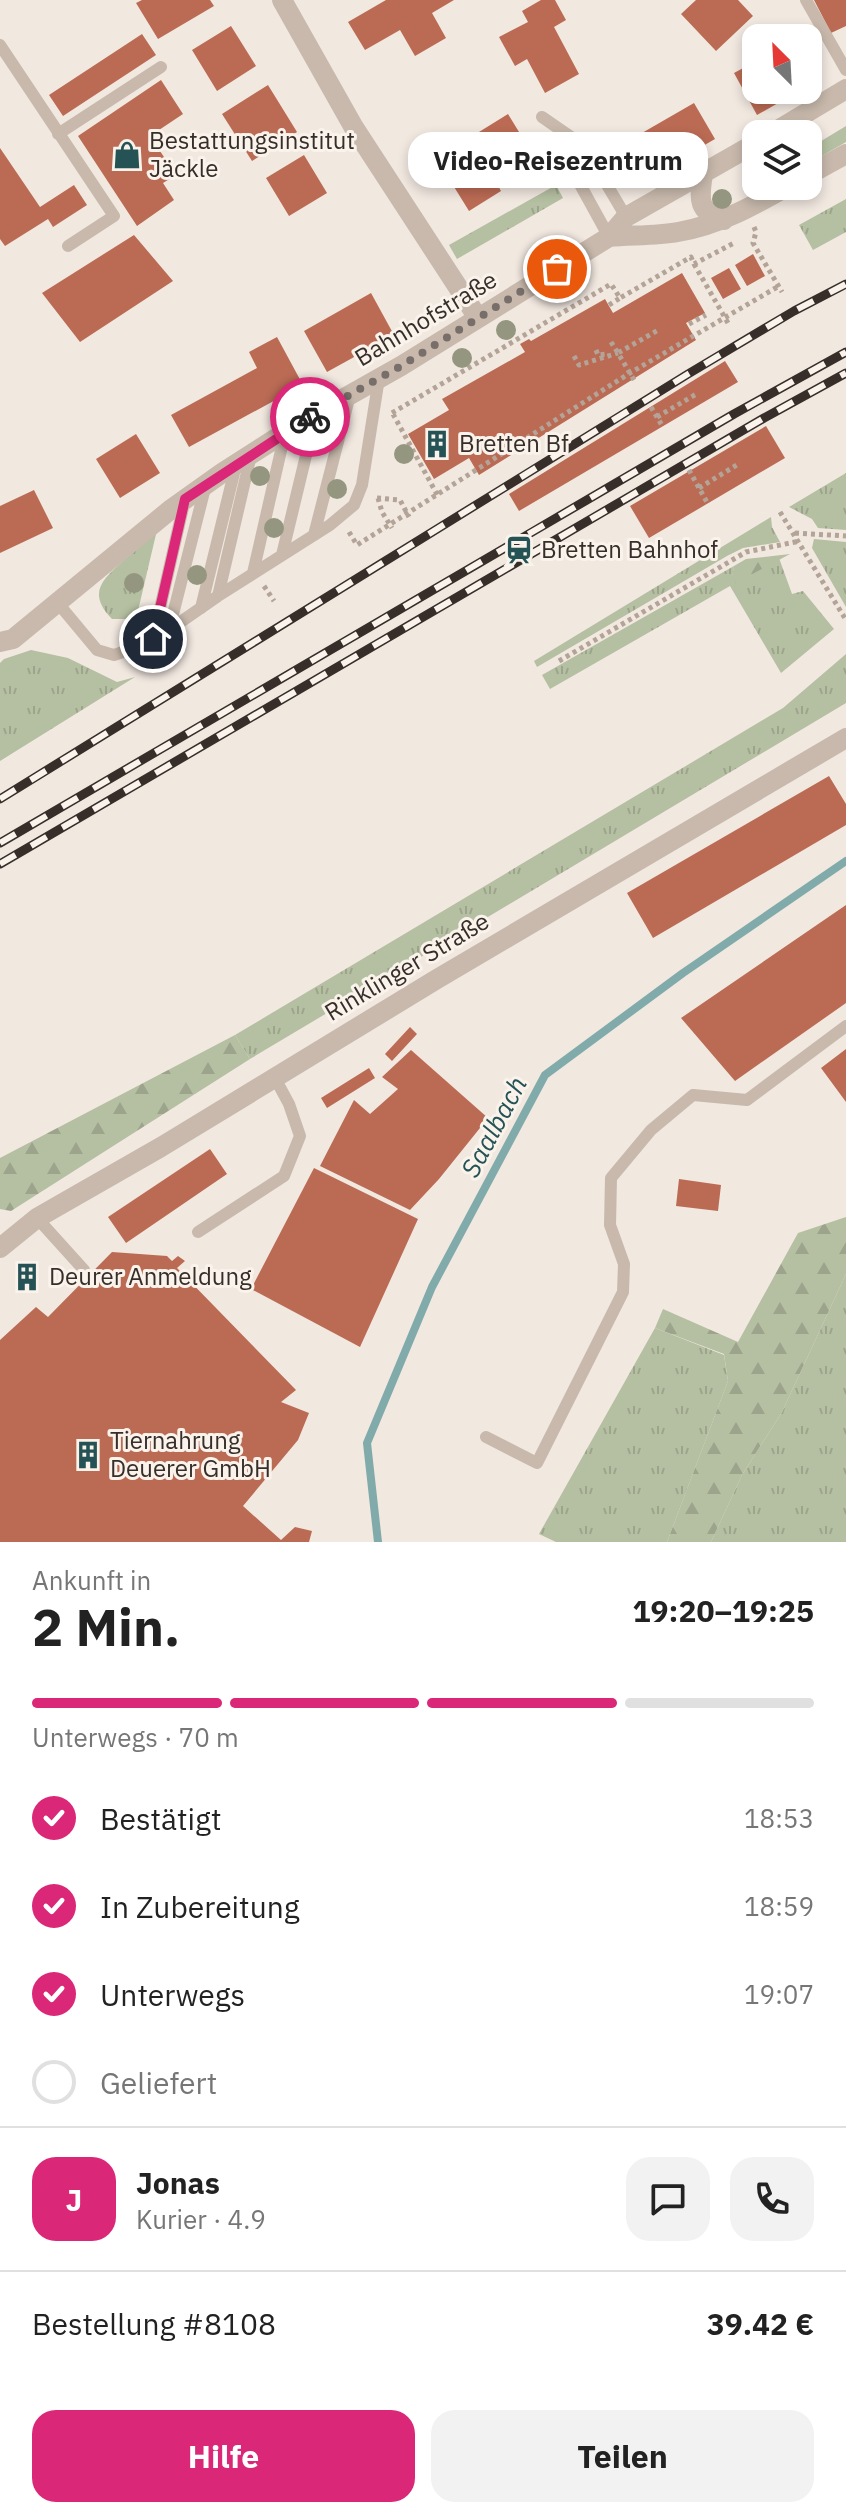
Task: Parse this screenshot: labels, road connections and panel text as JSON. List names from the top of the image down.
{
  "streets": {
    "street": ["Bahnhofstraße", "Rinklinger Straße"]
  },
  "water": ["Saalbach"],
  "places": {
    "shop": ["Bestattungsinstitut Jäckle"],
    "other": ["Video-Reisezentrum"],
    "building": ["Bretten Bf", "Deurer Anmeldung", "Tiernahrung Deuerer GmbH"],
    "station": ["Bretten Bahnhof"]
  },
  "north": "top left",
  "page": {
    "bubble": "Video-Reisezentrum",
    "heading": ["2 Min.", "Ankunft in", "19:20–19:25"],
    "panel": [
      "Jonas",
      "Kurier · 4.9",
      "Bestellung #8108",
      "39.42 €"
    ],
    "bar": "Unterwegs · 70 m",
    "list": [
      ["Bestätigt", "18:53"],
      ["In Zubereitung", "18:59"],
      ["Unterwegs", "19:07"],
      "Geliefert"
    ],
    "round": "J",
    "buttons": ["Hilfe", "Teilen"]
  }
}
